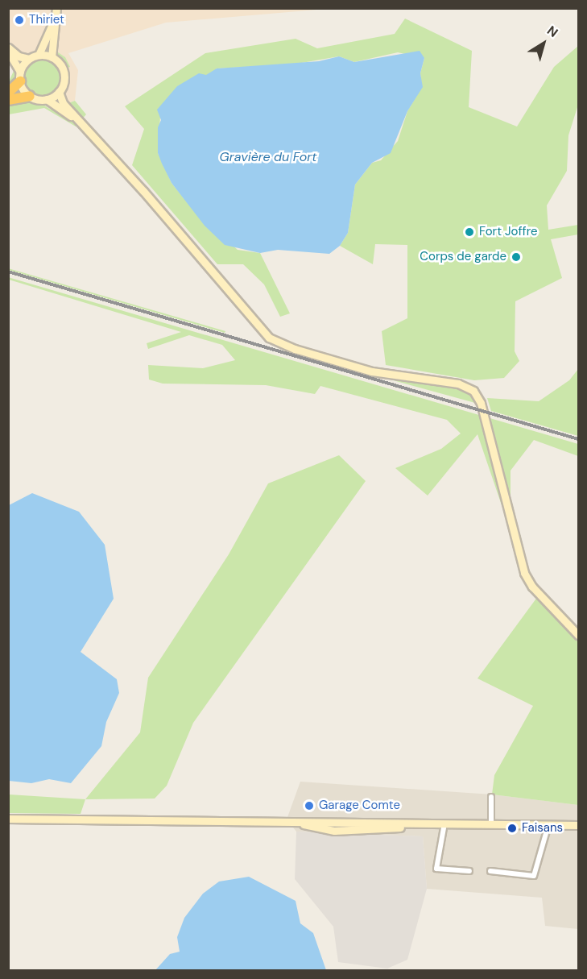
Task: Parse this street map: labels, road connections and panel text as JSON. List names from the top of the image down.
{
  "water": ["Gravière du Fort"],
  "places": [
    "Thiriet",
    "Fort Joffre",
    "Corps de garde",
    "Garage Comte",
    "Faisans"
  ],
  "north": "top right"
}
